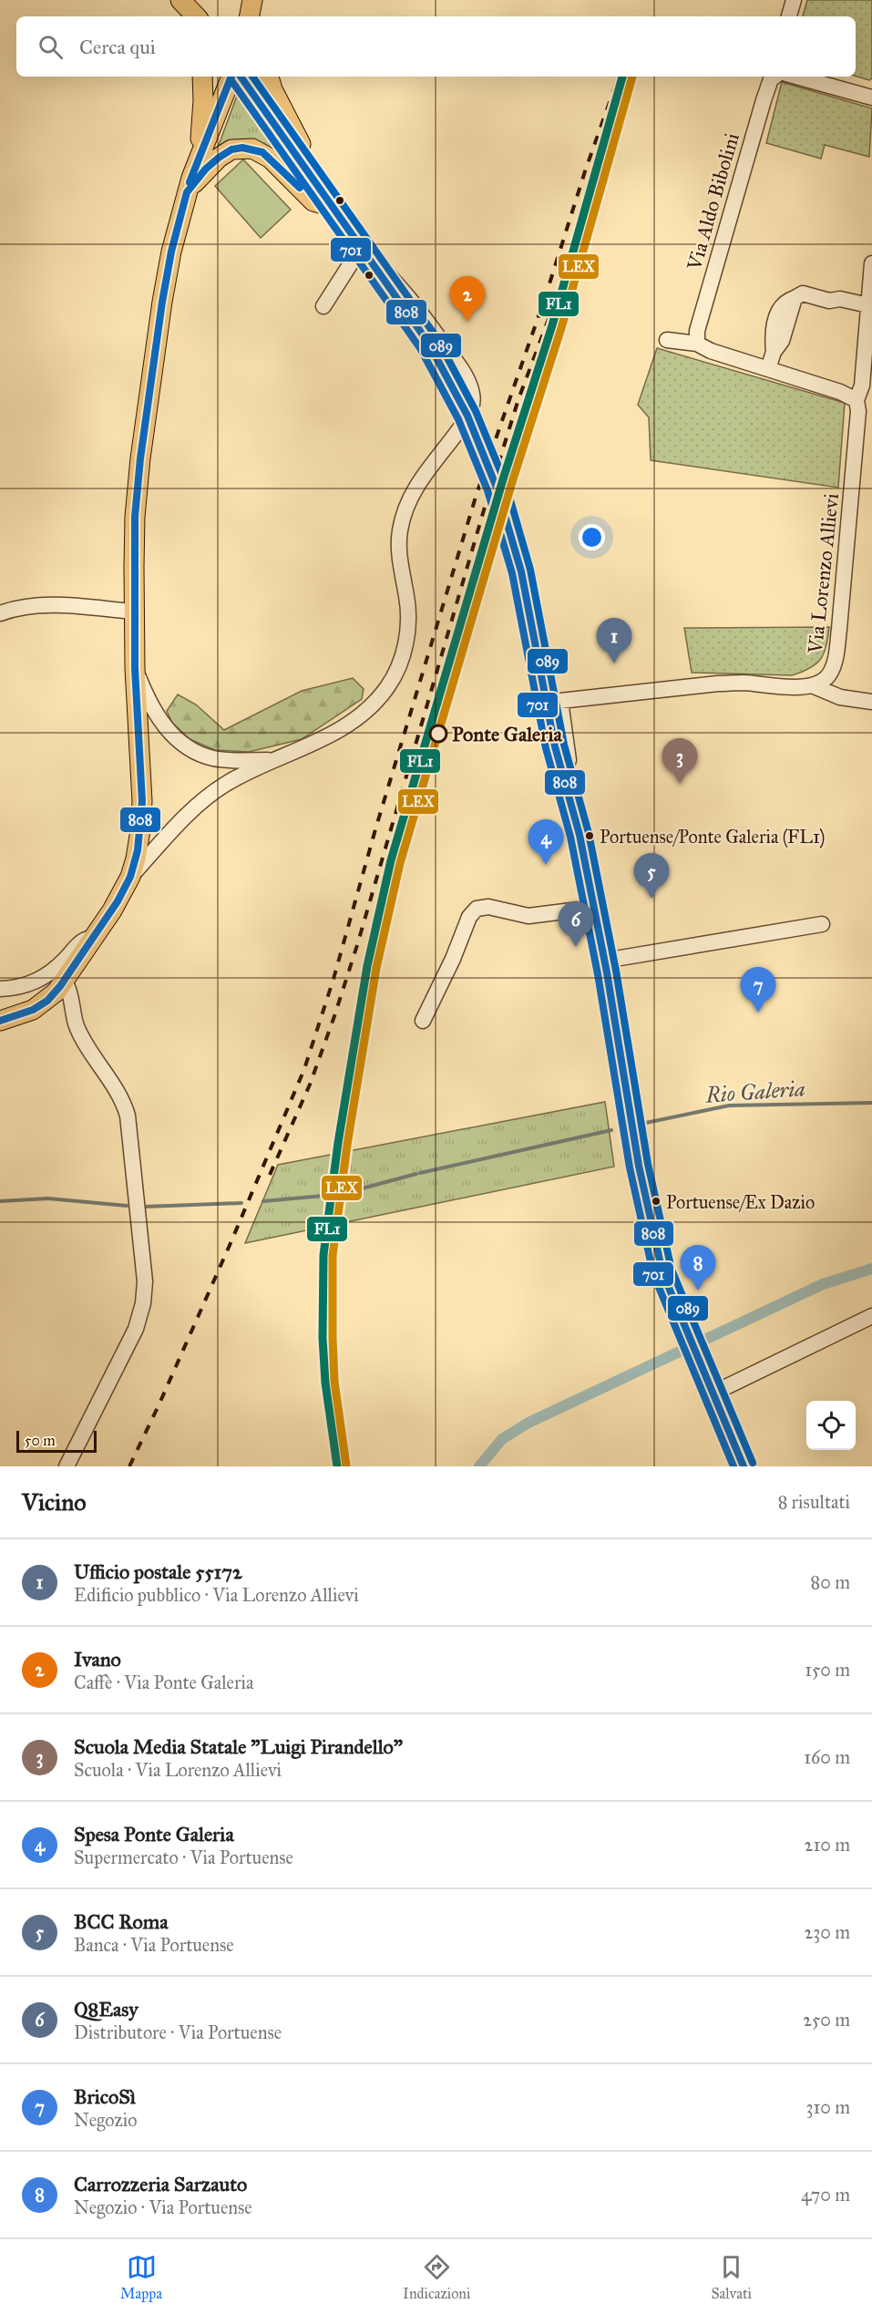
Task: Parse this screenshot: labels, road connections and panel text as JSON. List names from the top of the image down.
{
  "streets": {
    "street": ["Via Aldo Bibolini", "Via Lorenzo Allievi"]
  },
  "water": ["Rio Galeria"],
  "places": ["Ponte Galeria", "Portuense/Ponte Galeria (FL1)", "Portuense/Ex Dazio"],
  "lines": [
    "transit line FL1",
    "transit line LEX",
    "transit line 808",
    "transit line 089",
    "transit line 701"
  ],
  "scale_bar": "50 m",
  "page": {
    "search": "Cerca qui",
    "pins": [
      "2",
      "1",
      "3",
      "4",
      "5",
      "6",
      "7",
      "8"
    ],
    "scale": "50 m",
    "heading": ["Vicino", "8 risultati"],
    "list": [
      {
        "mark": "1",
        "name": "Ufficio postale 55172",
        "note": "Edificio pubblico · Via Lorenzo Allievi",
        "value": "80 m"
      },
      {
        "mark": "2",
        "name": "Ivano",
        "note": "Caffè · Via Ponte Galeria",
        "value": "150 m"
      },
      {
        "mark": "3",
        "name": "Scuola Media Statale \"Luigi Pirandello\"",
        "note": "Scuola · Via Lorenzo Allievi",
        "value": "160 m"
      },
      {
        "mark": "4",
        "name": "Spesa Ponte Galeria",
        "note": "Supermercato · Via Portuense",
        "value": "210 m"
      },
      {
        "mark": "5",
        "name": "BCC Roma",
        "note": "Banca · Via Portuense",
        "value": "230 m"
      },
      {
        "mark": "6",
        "name": "Q8Easy",
        "note": "Distributore · Via Portuense",
        "value": "250 m"
      },
      {
        "mark": "7",
        "name": "BricoSì",
        "note": "Negozio",
        "value": "310 m"
      },
      {
        "mark": "8",
        "name": "Carrozzeria Sarzauto",
        "note": "Negozio · Via Portuense",
        "value": "470 m"
      }
    ],
    "nav": ["Mappa", "Indicazioni", "Salvati"]
  }
}
